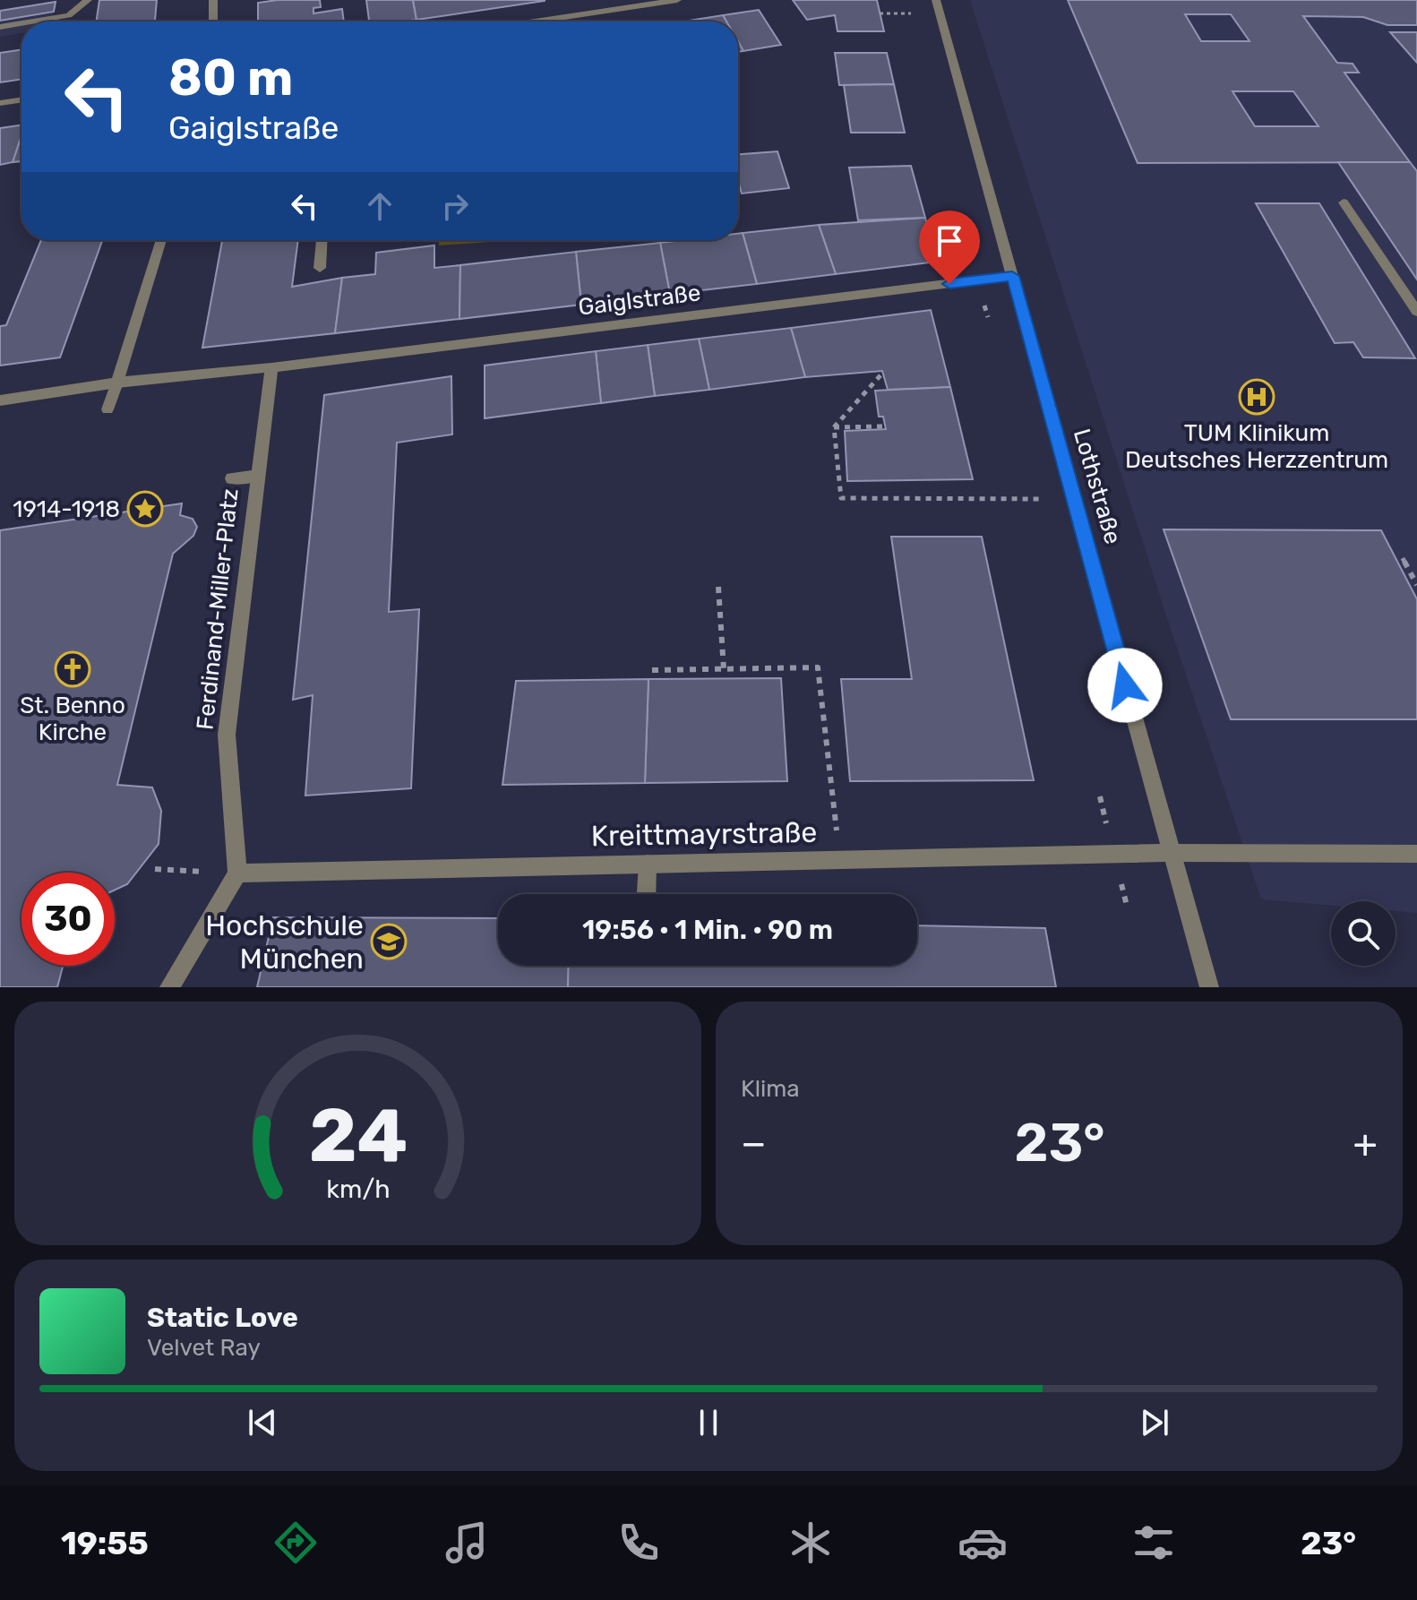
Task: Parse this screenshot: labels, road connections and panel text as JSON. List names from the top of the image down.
{
  "streets": {
    "street": [
      "Gaiglstraße",
      "Lothstraße",
      "Ferdinand-Miller-Platz",
      "Kreittmayrstraße"
    ]
  },
  "crossings": [
    ["Gaiglstraße", "Lothstraße"],
    ["Gaiglstraße", "Ferdinand-Miller-Platz"],
    ["Lothstraße", "Kreittmayrstraße"],
    ["Ferdinand-Miller-Platz", "Kreittmayrstraße"]
  ],
  "places": {
    "hospital": ["TUM Klinikum Deutsches Herzzentrum"],
    "place": ["1914-1918"],
    "church": ["St. Benno Kirche"],
    "school or university": ["Hochschule München"]
  },
  "page": {
    "turn": ["80 m", "Gaiglstraße"],
    "limit": "30",
    "trip": "19:56 · 1 Min. · 90 m",
    "tile": "Klima",
    "heat": ["−", "23°", "+"],
    "song": ["Static Love", "Velvet Ray"],
    "tabs": ["19:55", "23°"],
    "gauge": ["24", "km/h"]
  }
}
